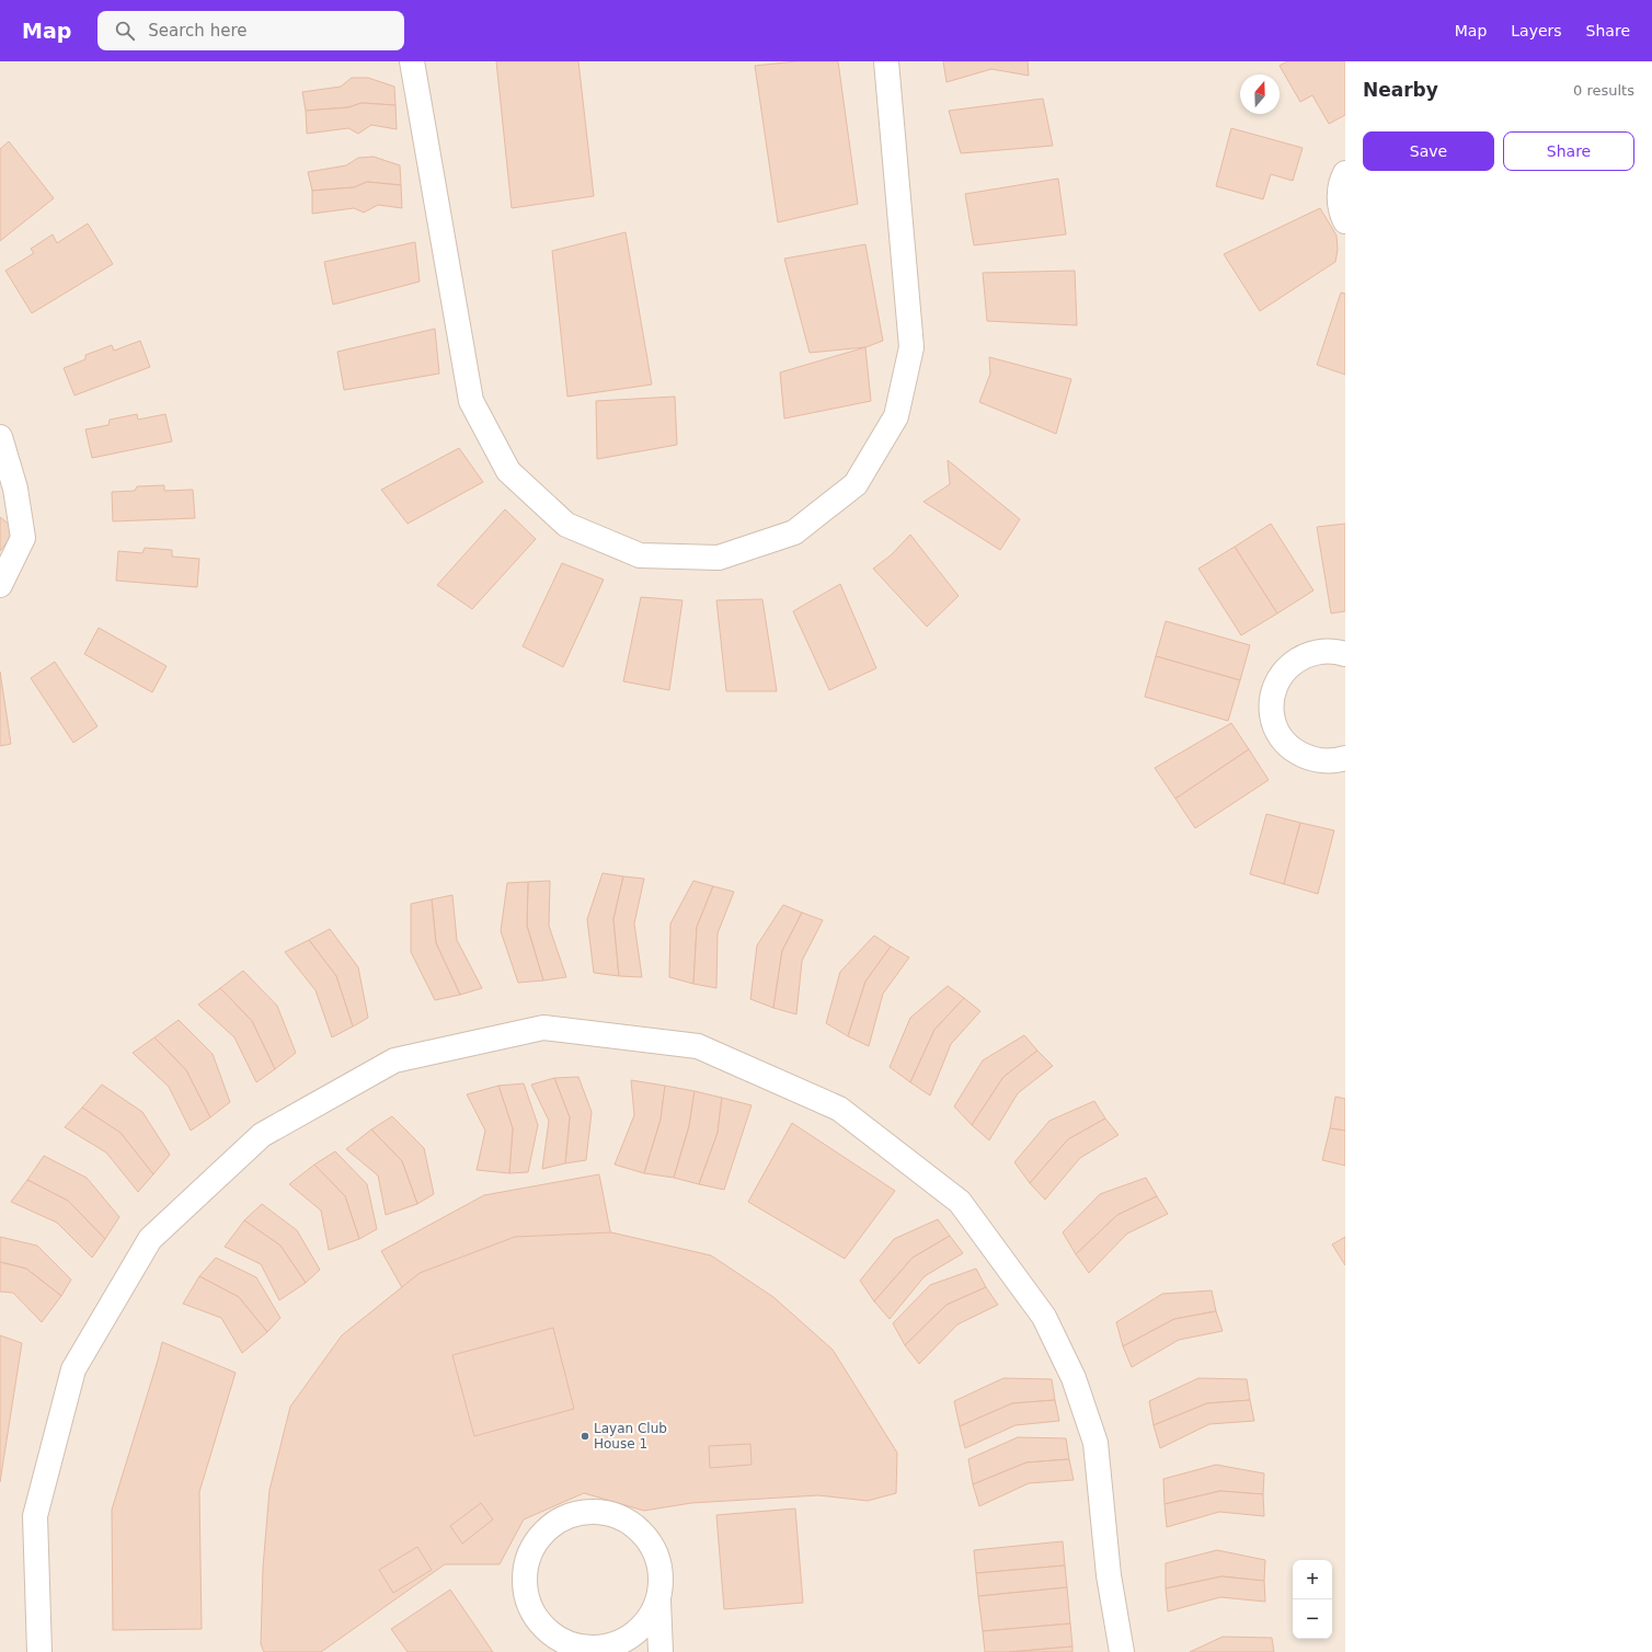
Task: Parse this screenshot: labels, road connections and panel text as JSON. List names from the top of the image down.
{
  "places": ["Layan Club House 1"],
  "north": "top",
  "page": {
    "header": "Map",
    "search": "Search here",
    "nav": ["Map", "Layers", "Share"],
    "heading": ["Nearby", "0 results"],
    "buttons": ["Save", "Share"],
    "map_buttons": ["+", "−"]
  }
}
